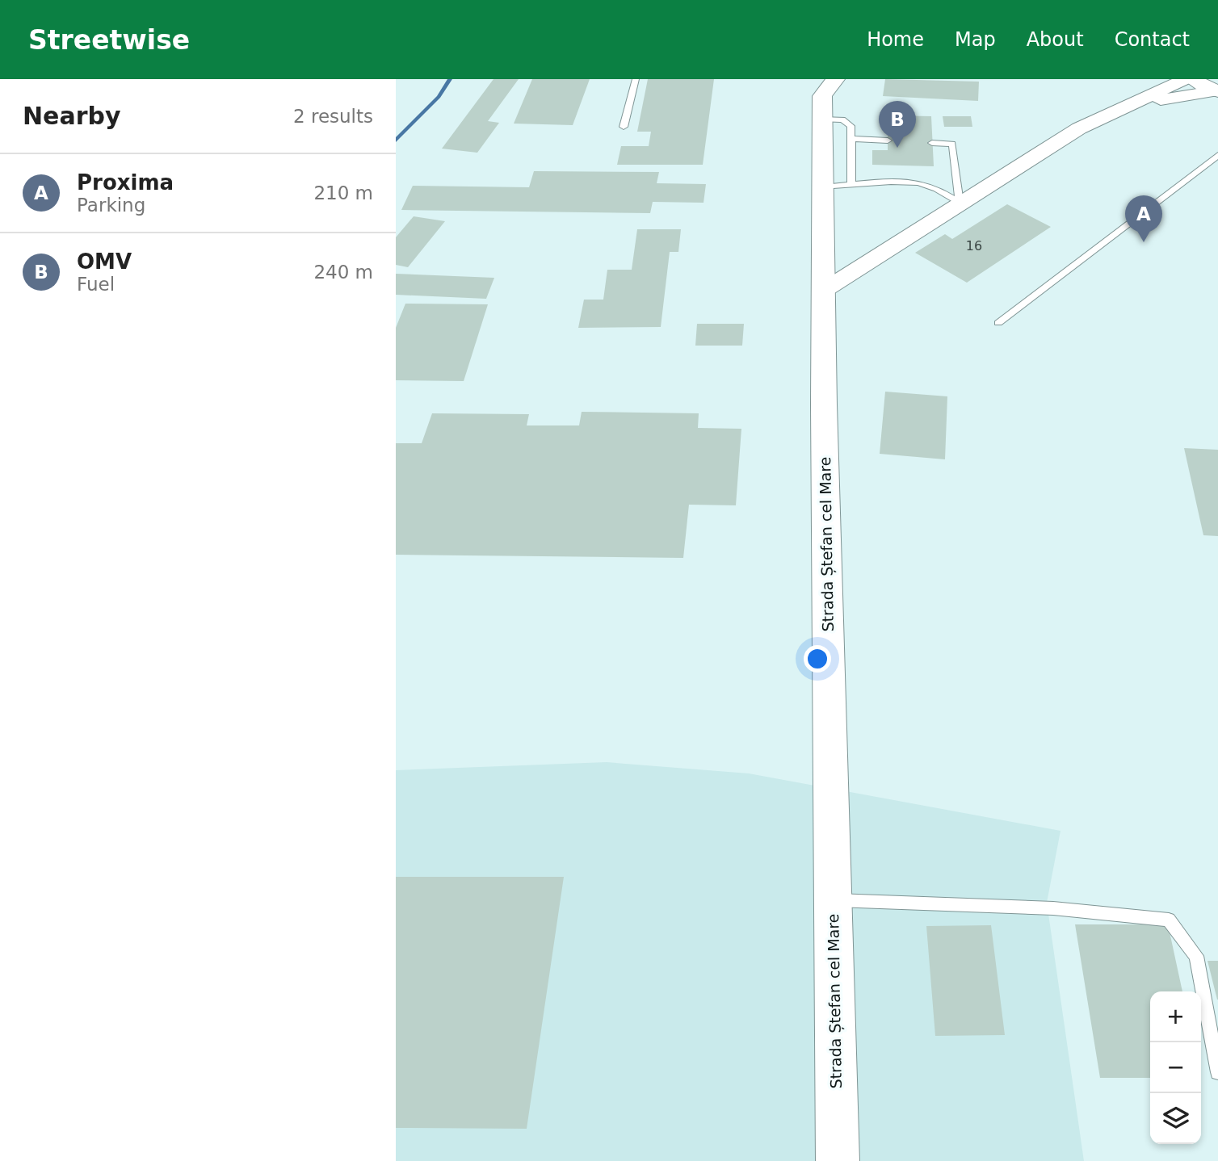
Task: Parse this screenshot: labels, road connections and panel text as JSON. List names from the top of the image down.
{
  "streets": {
    "main road": ["Strada Ștefan cel Mare"]
  },
  "house_numbers": ["16"],
  "page": {
    "header": "Streetwise",
    "nav": [
      "Home",
      "Map",
      "About",
      "Contact"
    ],
    "heading": ["Nearby", "2 results"],
    "pins": ["B", "A"],
    "list": [
      {
        "mark": "A",
        "name": "Proxima",
        "note": "Parking",
        "value": "210 m"
      },
      {
        "mark": "B",
        "name": "OMV",
        "note": "Fuel",
        "value": "240 m"
      }
    ],
    "map_buttons": ["+", "−"]
  }
}
